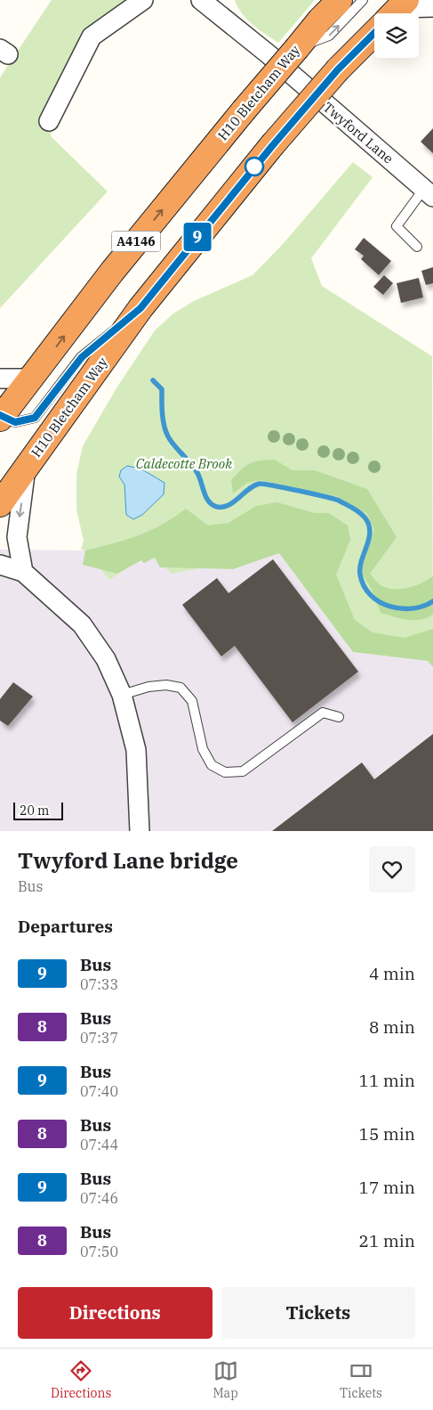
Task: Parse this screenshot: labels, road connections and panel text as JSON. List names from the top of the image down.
{
  "streets": {
    "highway": ["H10 Bletcham Way", "A4146"],
    "street": ["Twyford Lane"]
  },
  "parks": ["Caldecotte Brook"],
  "lines": ["bus line 9"],
  "scale_bar": "20 m",
  "page": {
    "on_map": "9",
    "scale": "20 m",
    "heading": [
      ["Twyford Lane bridge", "Bus"],
      "Departures"
    ],
    "list": [
      {
        "mark": "9",
        "name": "Bus",
        "note": "07:33",
        "value": "4 min"
      },
      {
        "mark": "8",
        "name": "Bus",
        "note": "07:37",
        "value": "8 min"
      },
      {
        "mark": "9",
        "name": "Bus",
        "note": "07:40",
        "value": "11 min"
      },
      {
        "mark": "8",
        "name": "Bus",
        "note": "07:44",
        "value": "15 min"
      },
      {
        "mark": "9",
        "name": "Bus",
        "note": "07:46",
        "value": "17 min"
      },
      {
        "mark": "8",
        "name": "Bus",
        "note": "07:50",
        "value": "21 min"
      }
    ],
    "buttons": ["Directions", "Tickets"],
    "tabs": ["Directions", "Map", "Tickets"]
  }
}
